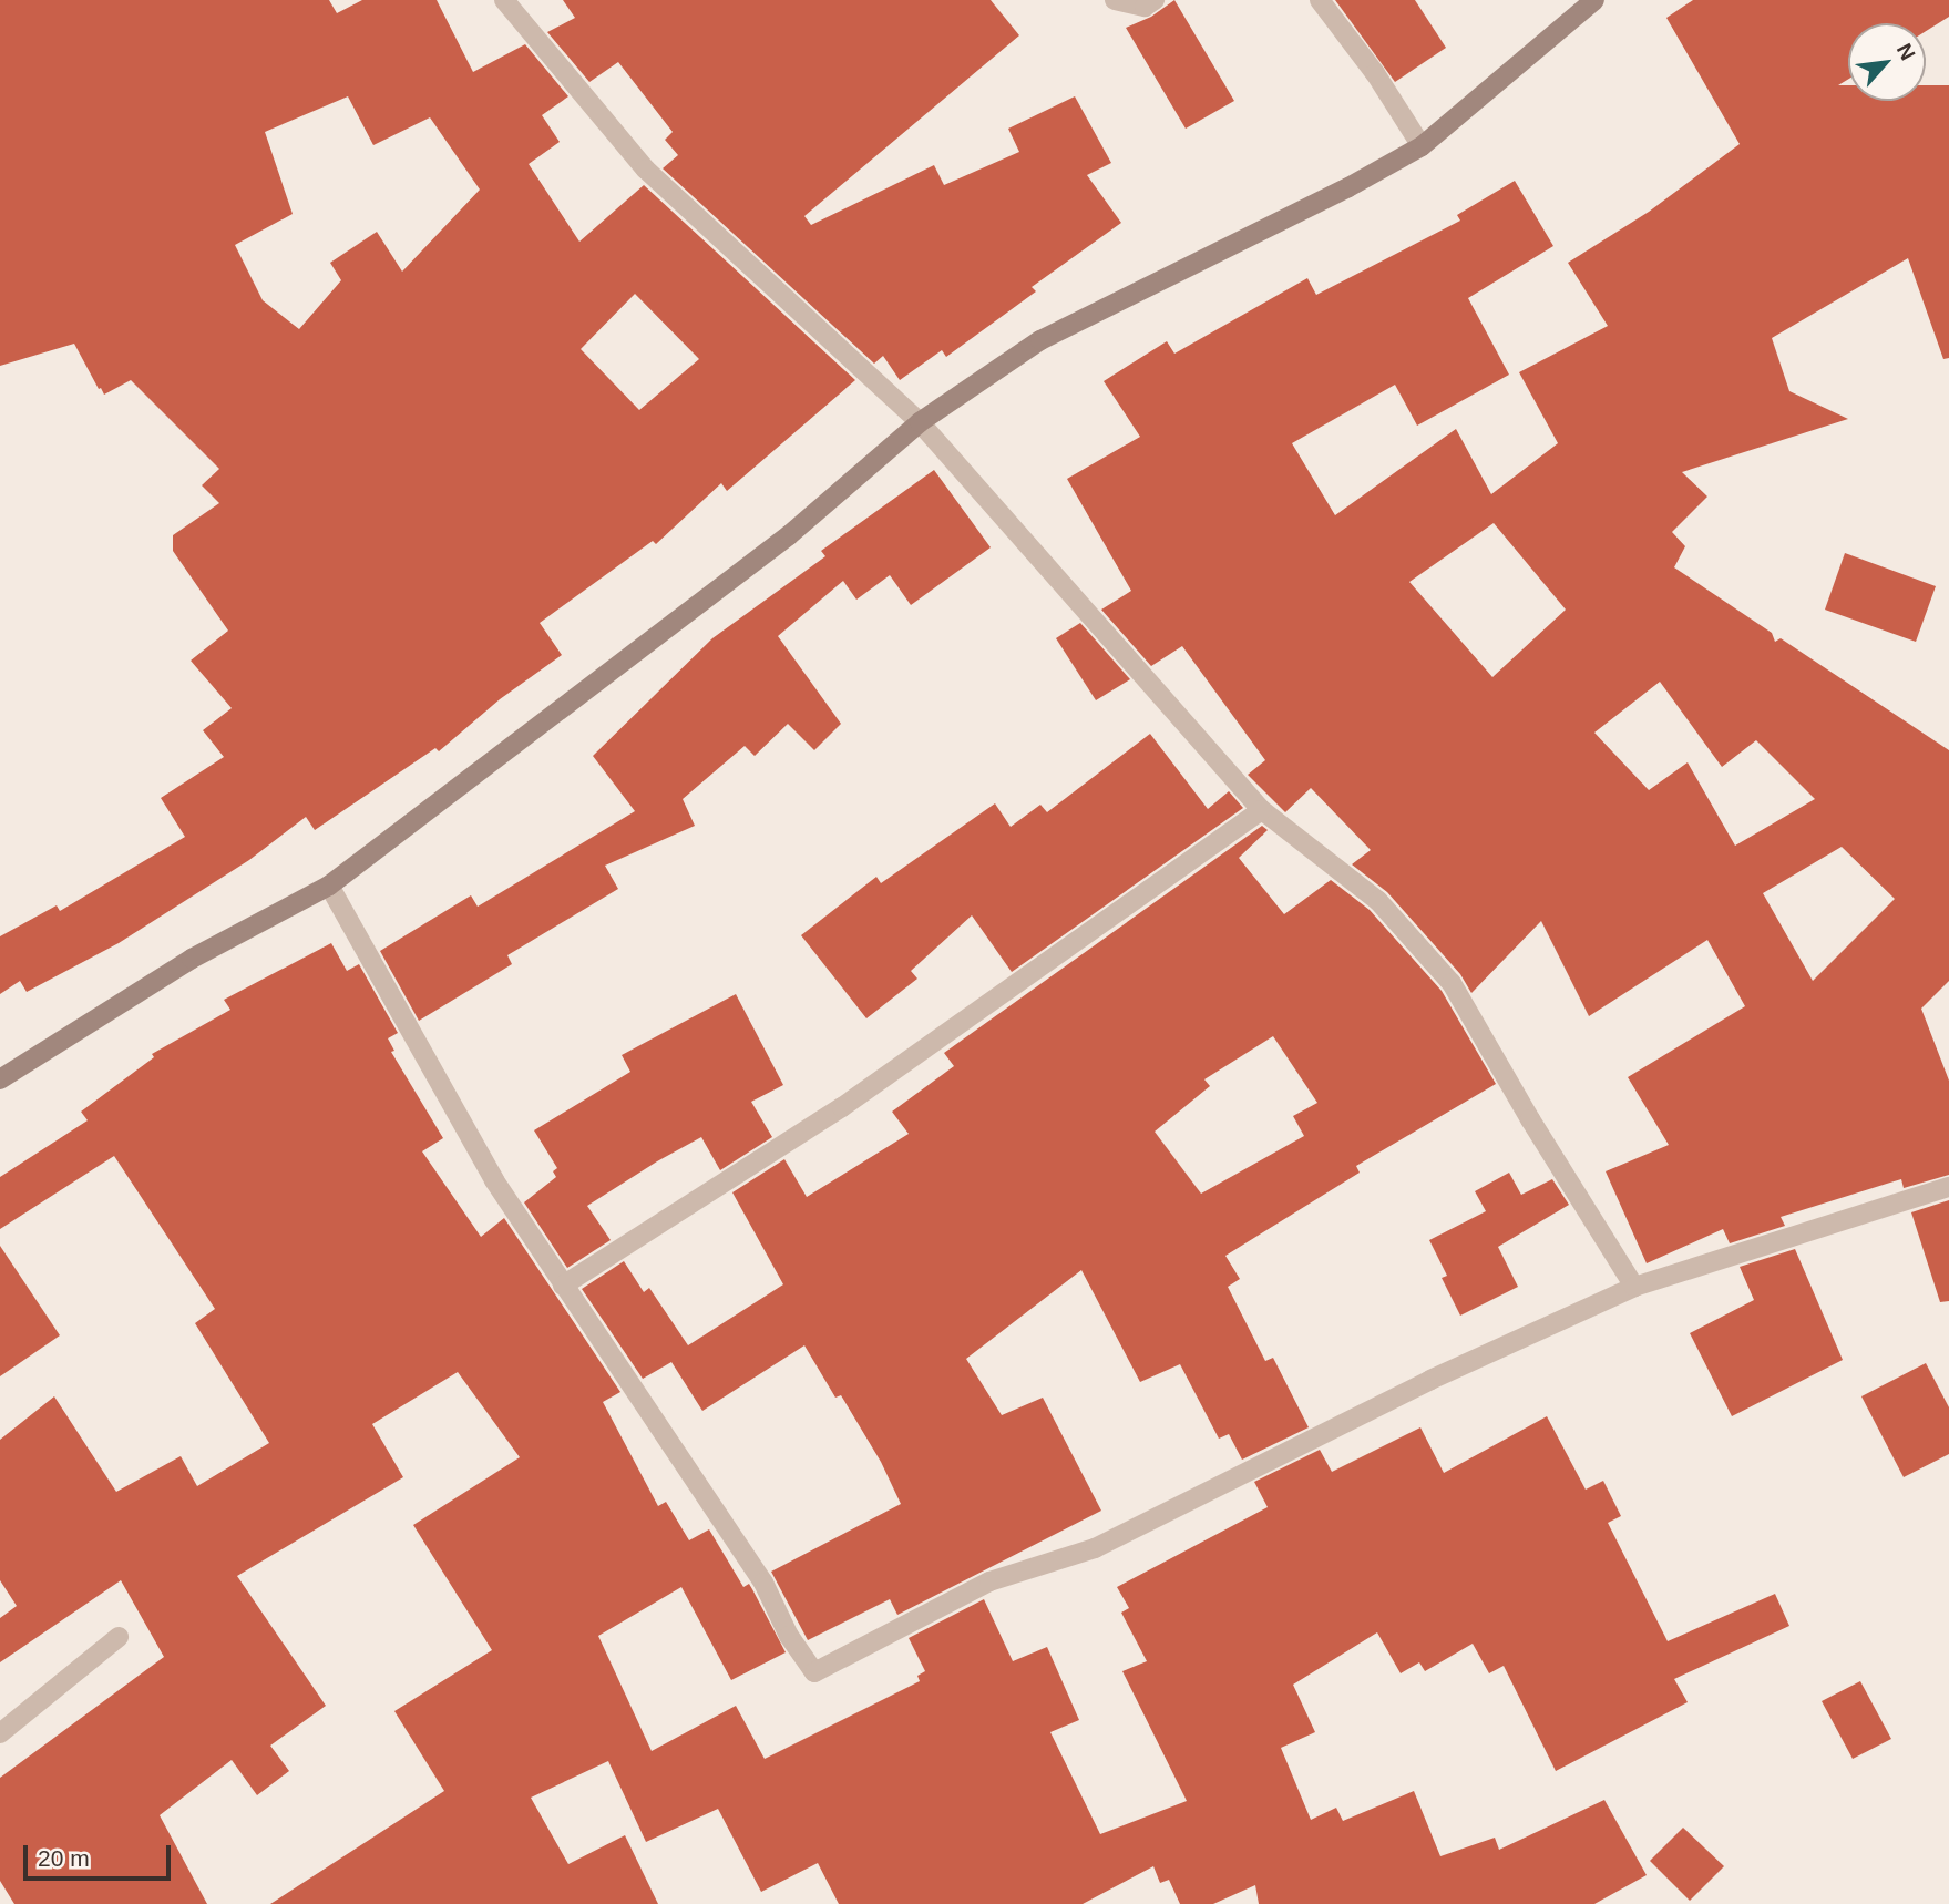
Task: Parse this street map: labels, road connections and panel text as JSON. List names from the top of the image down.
{
  "scale_bar": "20 m",
  "north": "top right"
}
